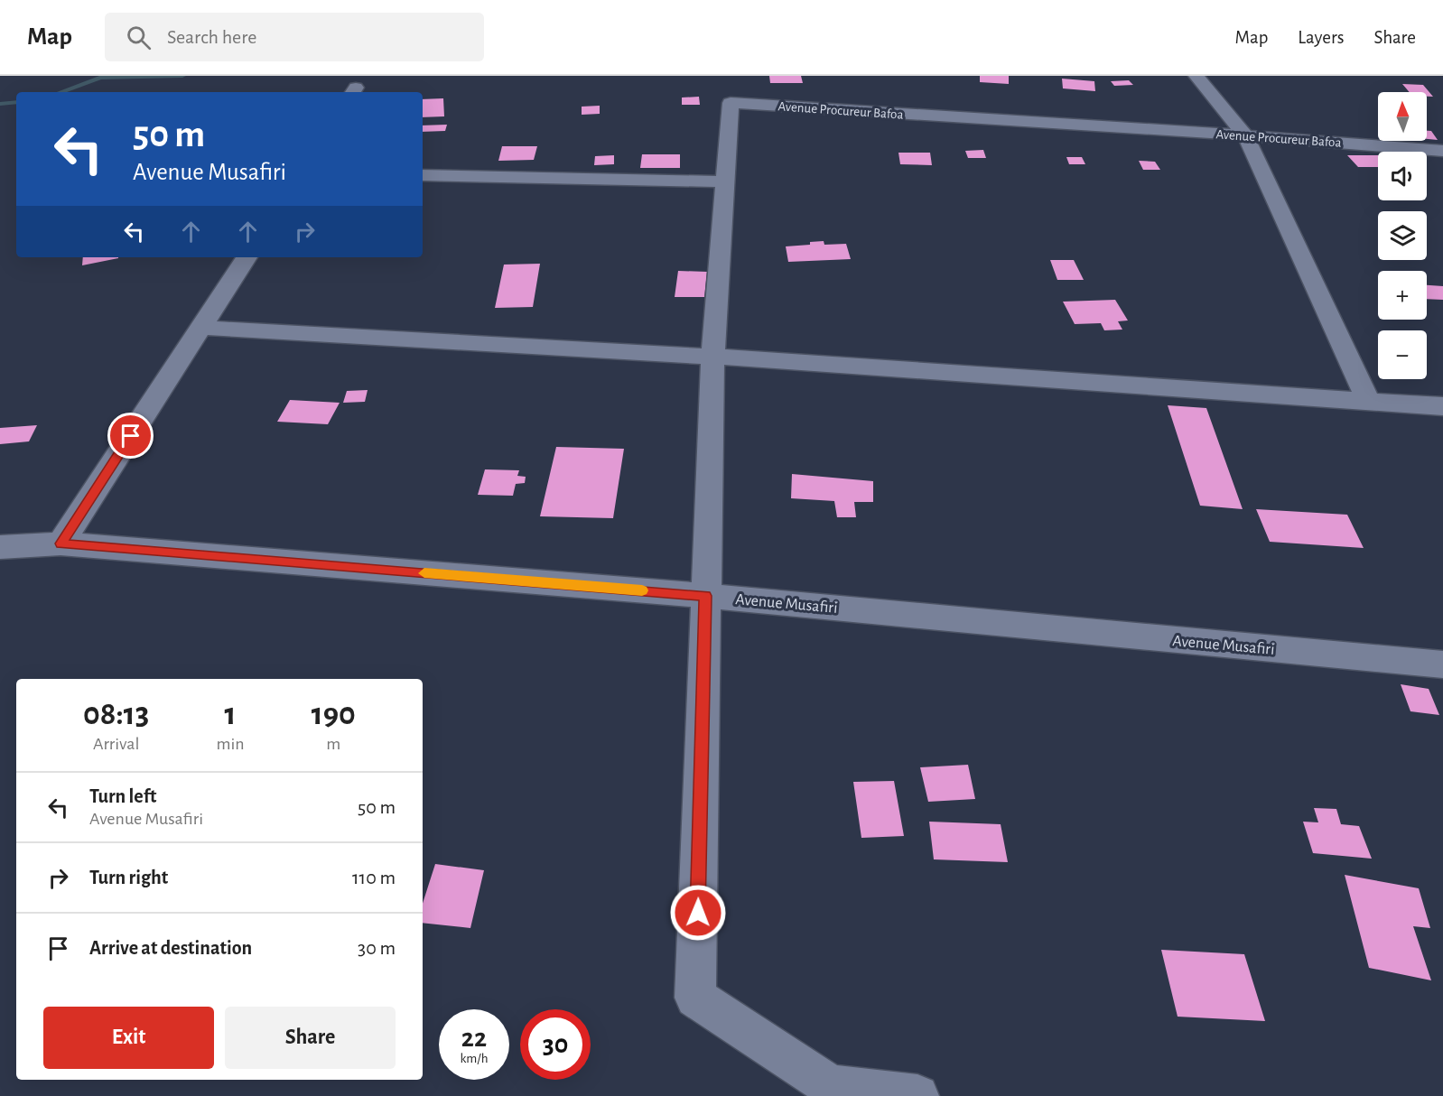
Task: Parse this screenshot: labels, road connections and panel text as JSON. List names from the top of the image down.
{
  "streets": {
    "street": ["Avenue Procureur Bafoa", "Avenue Musafiri"]
  },
  "crossings": [
    ["Avenue Procureur Bafoa", "Avenue Musafiri"]
  ],
  "north": "top",
  "page": {
    "header": "Map",
    "search": "Search here",
    "nav": ["Map", "Layers", "Share"],
    "map_buttons": ["+", "−"],
    "turn": ["50 m", "Avenue Musafiri"],
    "eta": [
      "08:13",
      "Arrival",
      "1",
      "min",
      "190",
      "m"
    ],
    "list": [
      {
        "name": "Turn left",
        "note": "Avenue Musafiri",
        "value": "50 m"
      },
      {
        "name": "Turn right",
        "value": "110 m"
      },
      {
        "name": "Arrive at destination",
        "value": "30 m"
      }
    ],
    "buttons": ["Exit", "Share"],
    "speed": "22 km/h",
    "limit": "30"
  }
}
